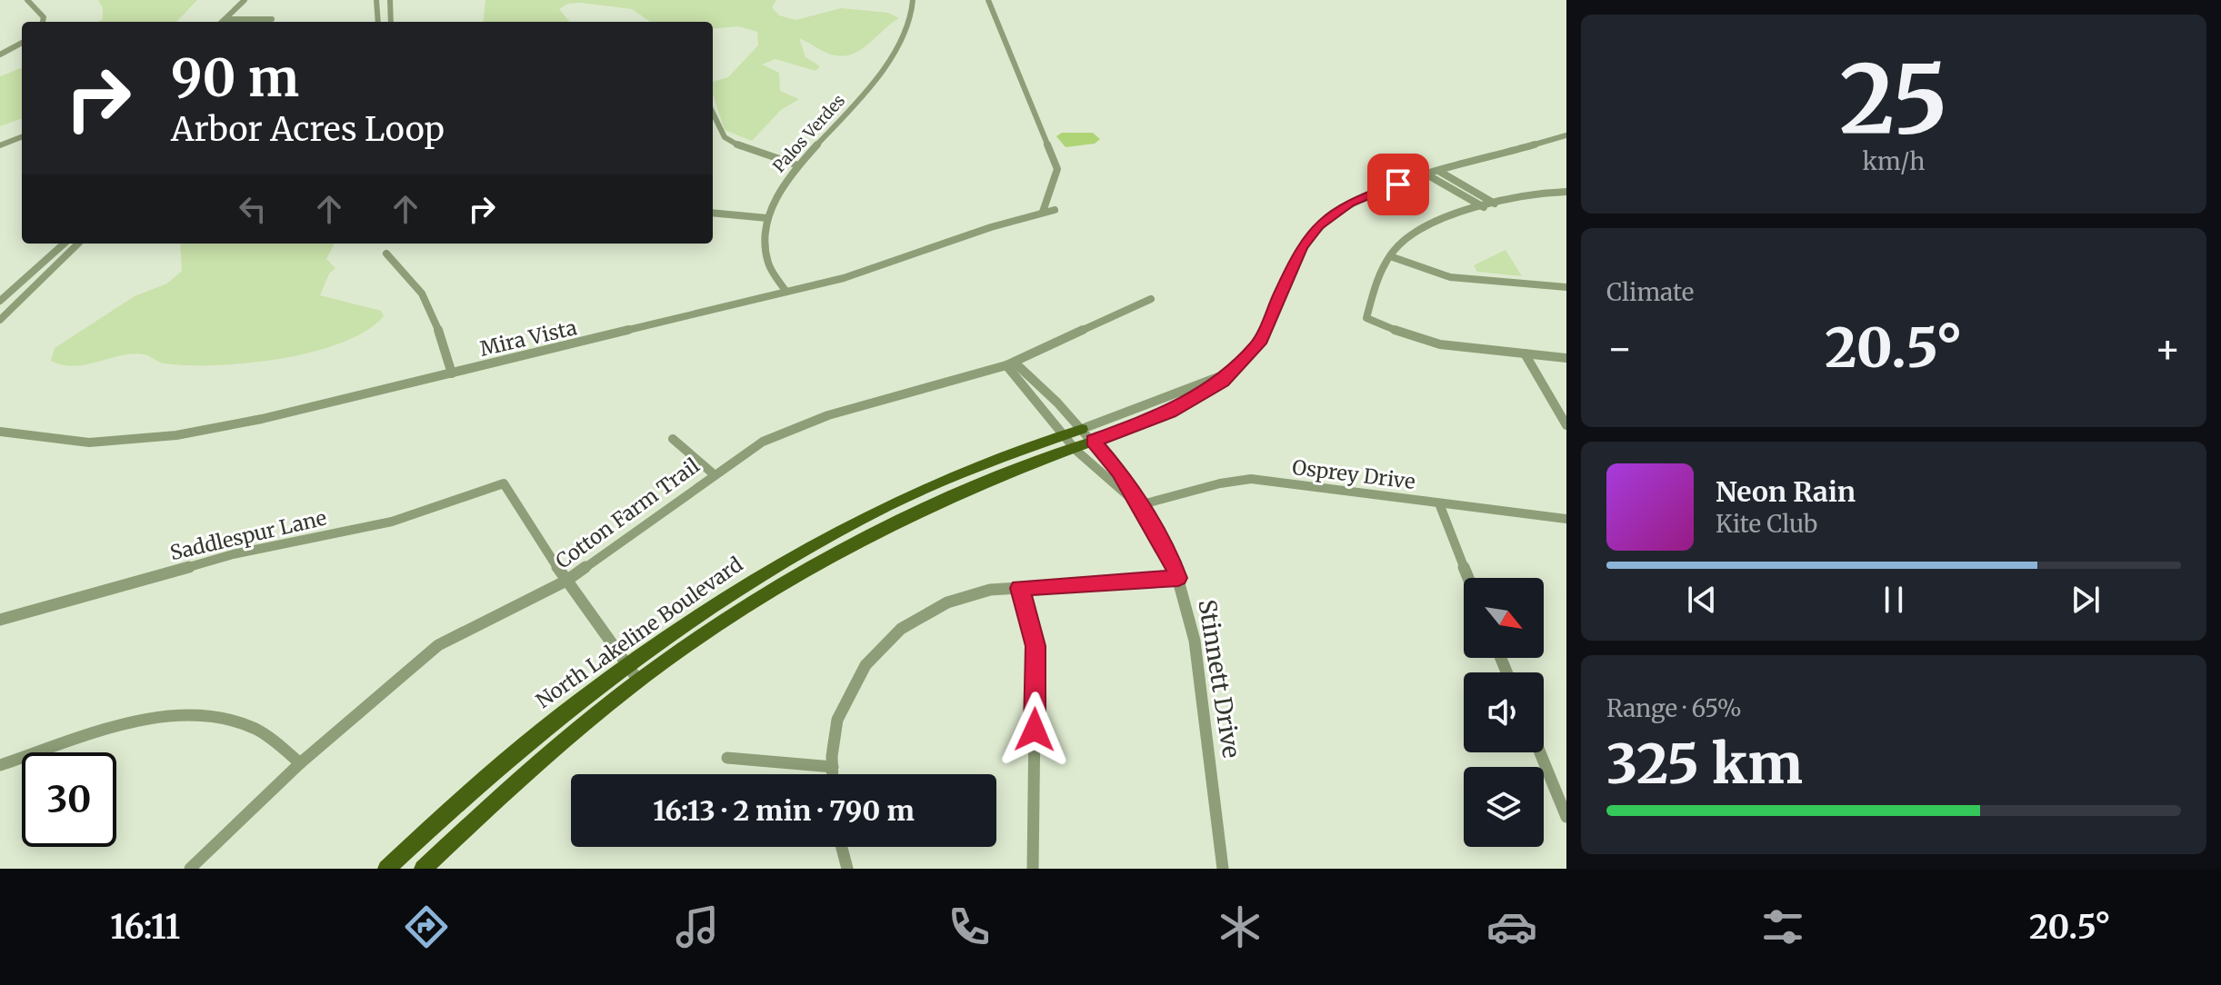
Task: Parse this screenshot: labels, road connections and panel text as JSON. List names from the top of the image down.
{
  "streets": {
    "main road": ["North Lakeline Boulevard"],
    "street": [
      "Palos Verdes",
      "Mira Vista",
      "Osprey Drive",
      "Cotton Farm Trail",
      "Saddlespur Lane",
      "Stinnett Drive"
    ]
  },
  "crossings": [
    ["Palos Verdes", "Mira Vista"],
    ["Osprey Drive", "Stinnett Drive"],
    ["Cotton Farm Trail", "Saddlespur Lane"],
    ["Cotton Farm Trail", "Stinnett Drive"],
    ["North Lakeline Boulevard", "Stinnett Drive"]
  ],
  "north": "bottom right",
  "page": {
    "tile": [
      ["25", "km/h"],
      "Climate",
      ["Range · 65%", "325 km"]
    ],
    "turn": ["90 m", "Arbor Acres Loop"],
    "heat": ["−", "20.5°", "+"],
    "song": ["Neon Rain", "Kite Club"],
    "limit": "30",
    "trip": "16:13 · 2 min · 790 m",
    "tabs": ["16:11", "20.5°"]
  }
}
